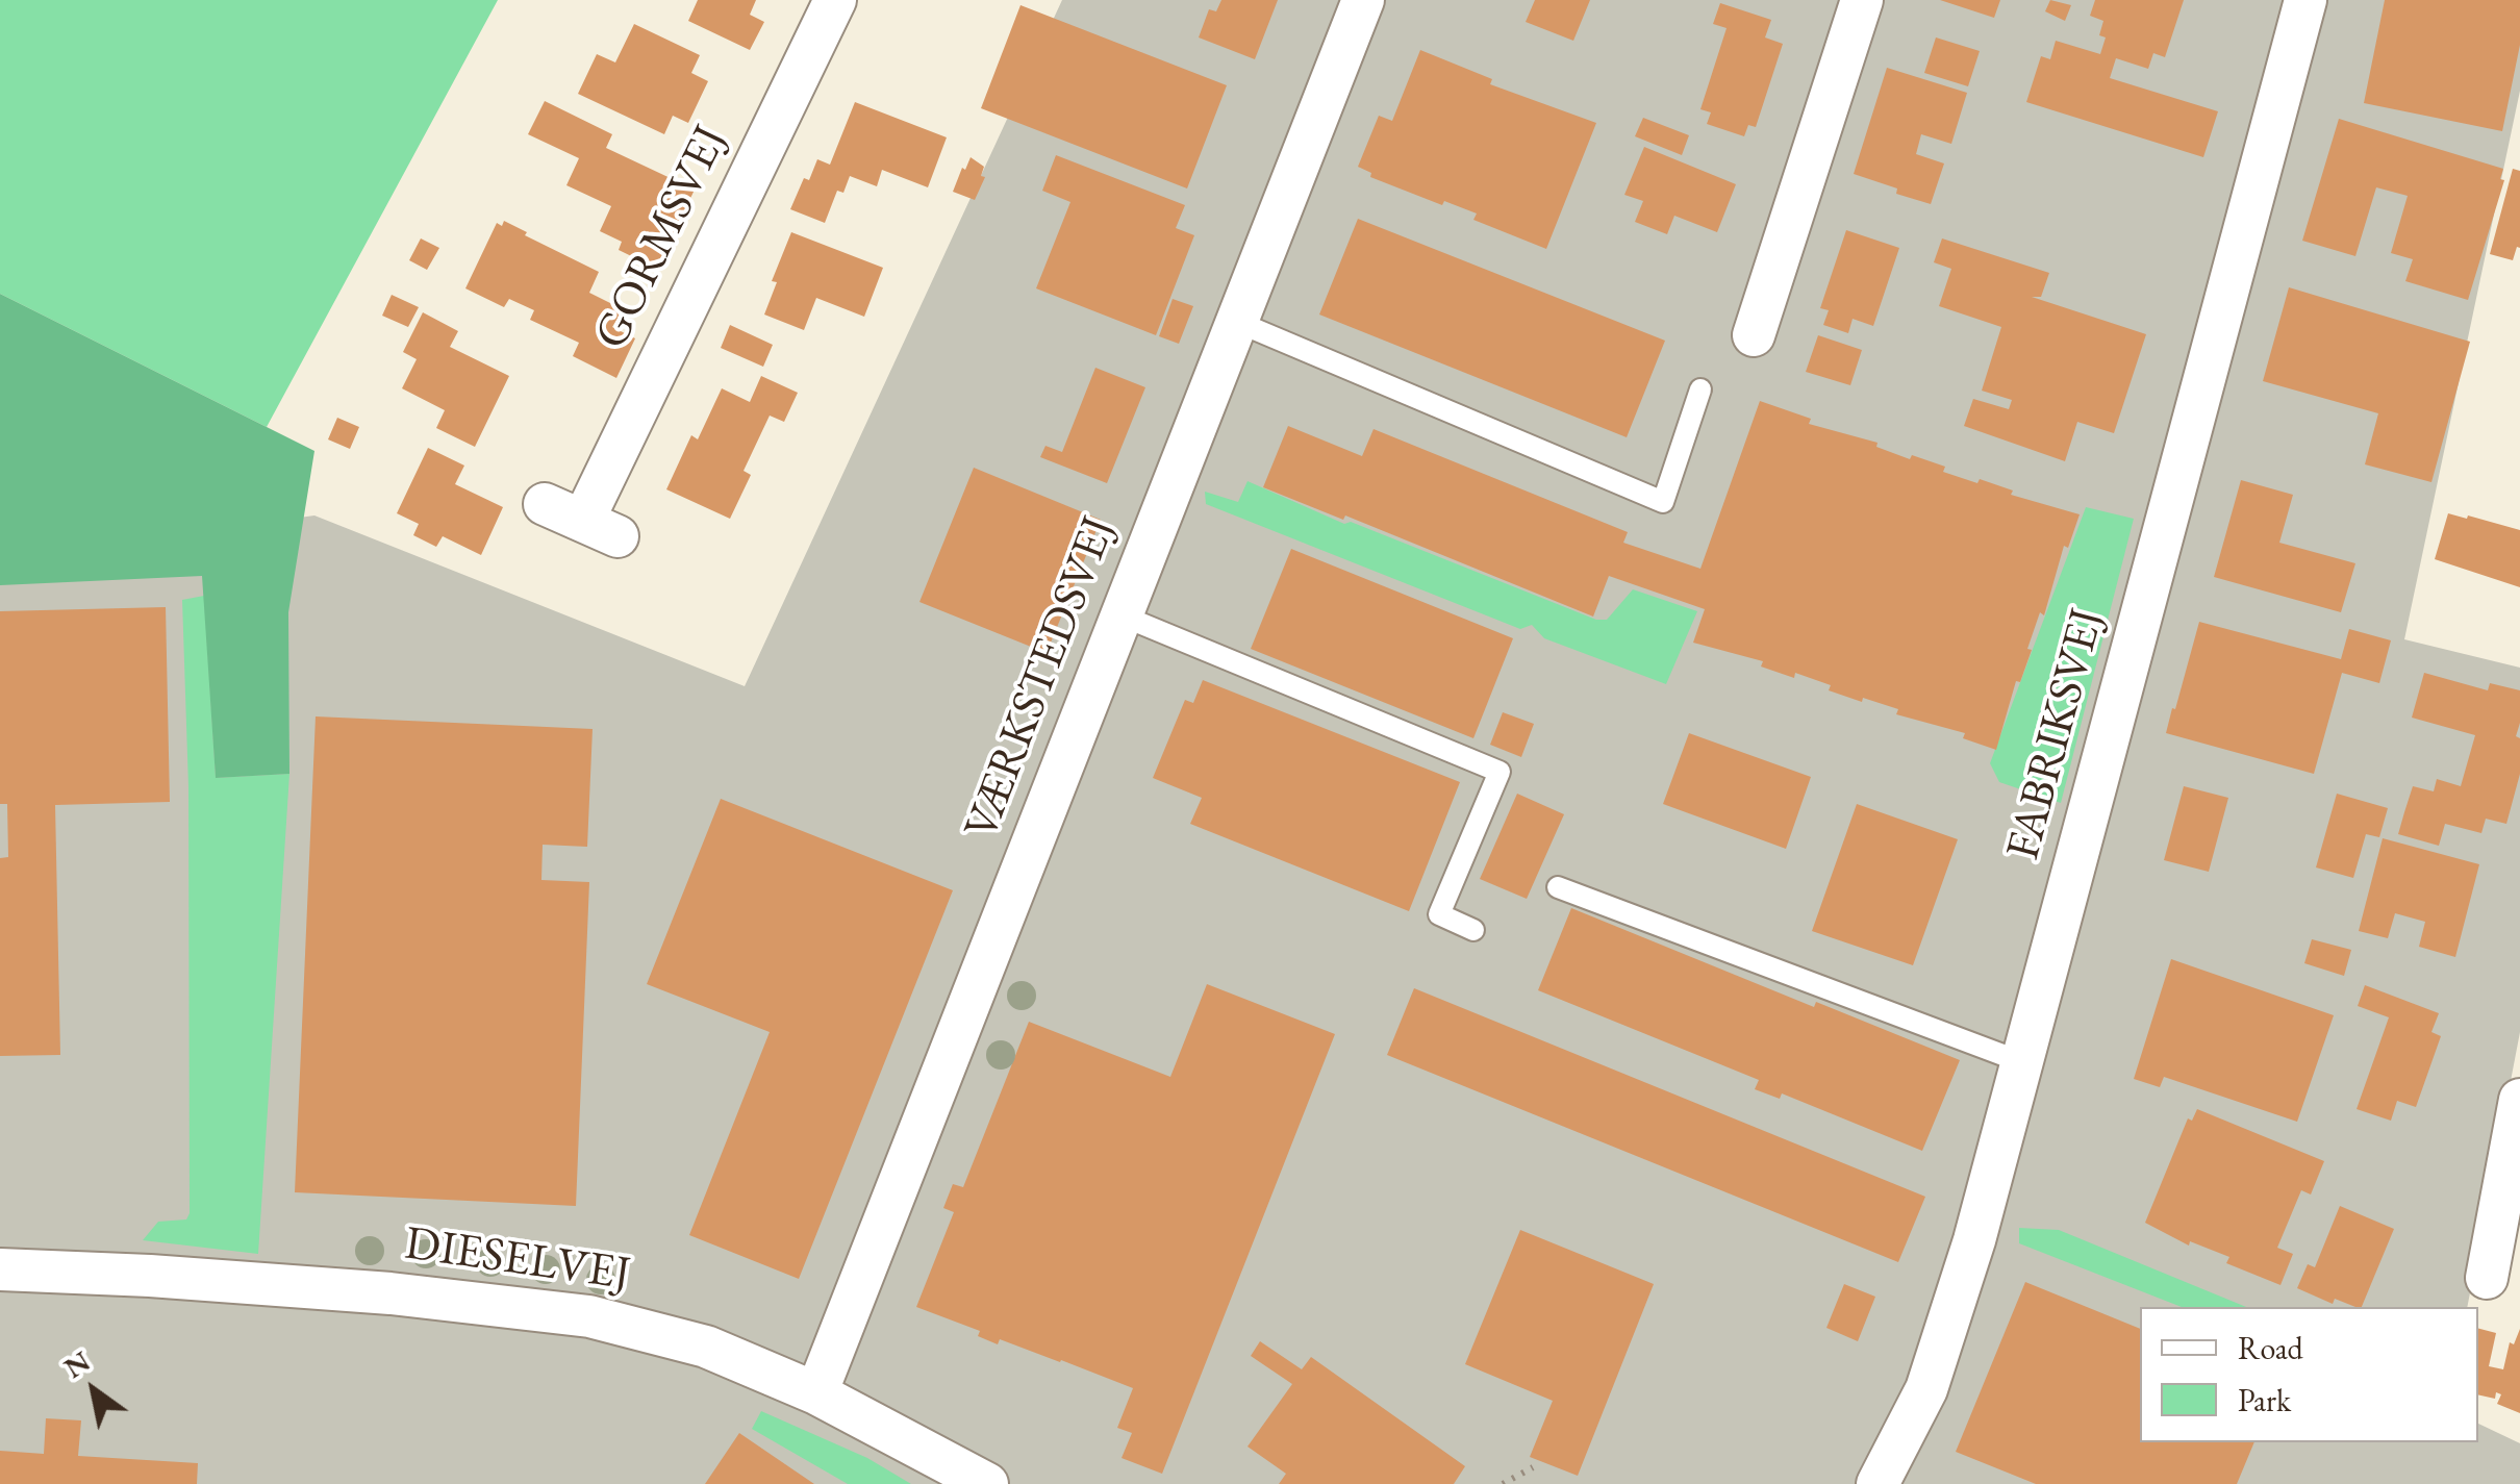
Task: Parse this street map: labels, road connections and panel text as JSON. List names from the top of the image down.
{
  "streets": {
    "street": [
      "GORMSVEJ",
      "VÆRKSTEDSVEJ",
      "FABRIKSVEJ",
      "DIESELVEJ"
    ]
  },
  "crossings": [
    ["VÆRKSTEDSVEJ", "DIESELVEJ"]
  ],
  "legend": ["Road", "Park"],
  "north": "top left"
}
